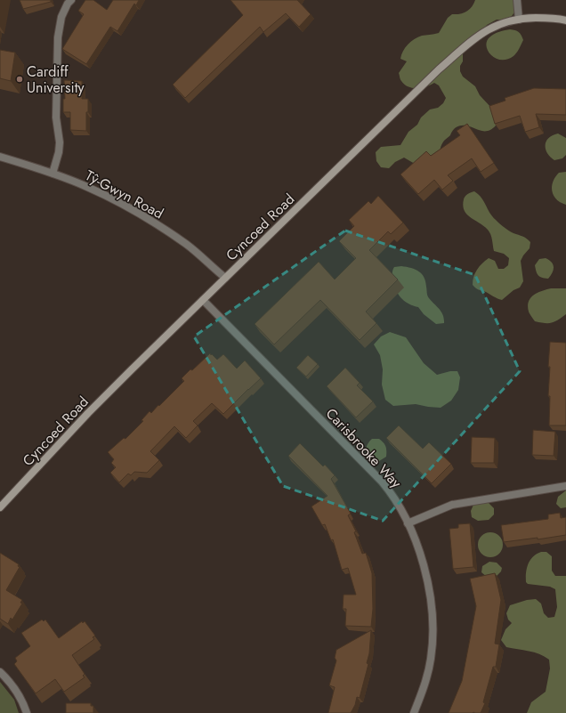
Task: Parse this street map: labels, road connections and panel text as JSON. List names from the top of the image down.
{
  "streets": {
    "street": ["Tŷ-Gwyn Road", "Cyncoed Road", "Carisbrooke Way"]
  },
  "crossings": [
    ["Tŷ-Gwyn Road", "Cyncoed Road"],
    ["Cyncoed Road", "Carisbrooke Way"]
  ],
  "places": ["Cardiff University"]
}
